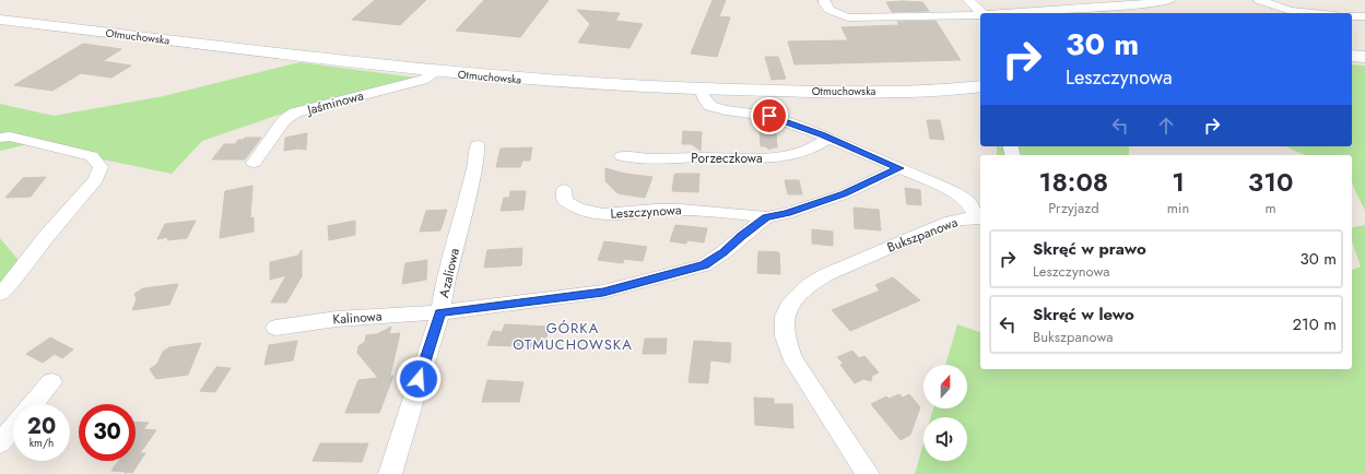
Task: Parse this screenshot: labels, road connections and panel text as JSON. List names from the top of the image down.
{
  "streets": {
    "main road": ["Otmuchowska"],
    "street": [
      "Jaśminowa",
      "Porzeczkowa",
      "Leszczynowa",
      "Bukszpanowa",
      "Azaliowa",
      "Kalinowa"
    ]
  },
  "crossings": [
    ["Otmuchowska", "Jaśminowa"],
    ["Otmuchowska", "Bukszpanowa"],
    ["Porzeczkowa", "Bukszpanowa"],
    ["Leszczynowa", "Bukszpanowa"],
    ["Leszczynowa", "Azaliowa"],
    ["Leszczynowa", "Kalinowa"],
    ["Azaliowa", "Kalinowa"]
  ],
  "districts": ["GÓRKA OTMUCHOWSKA"],
  "north": "top",
  "page": {
    "turn": ["30 m", "Leszczynowa"],
    "eta": [
      "18:08",
      "Przyjazd",
      "1",
      "min",
      "310",
      "m"
    ],
    "list": [
      {
        "name": "Skręć w prawo",
        "note": "Leszczynowa",
        "value": "30 m"
      },
      {
        "name": "Skręć w lewo",
        "note": "Bukszpanowa",
        "value": "210 m"
      }
    ],
    "speed": "20 km/h",
    "limit": "30"
  }
}
